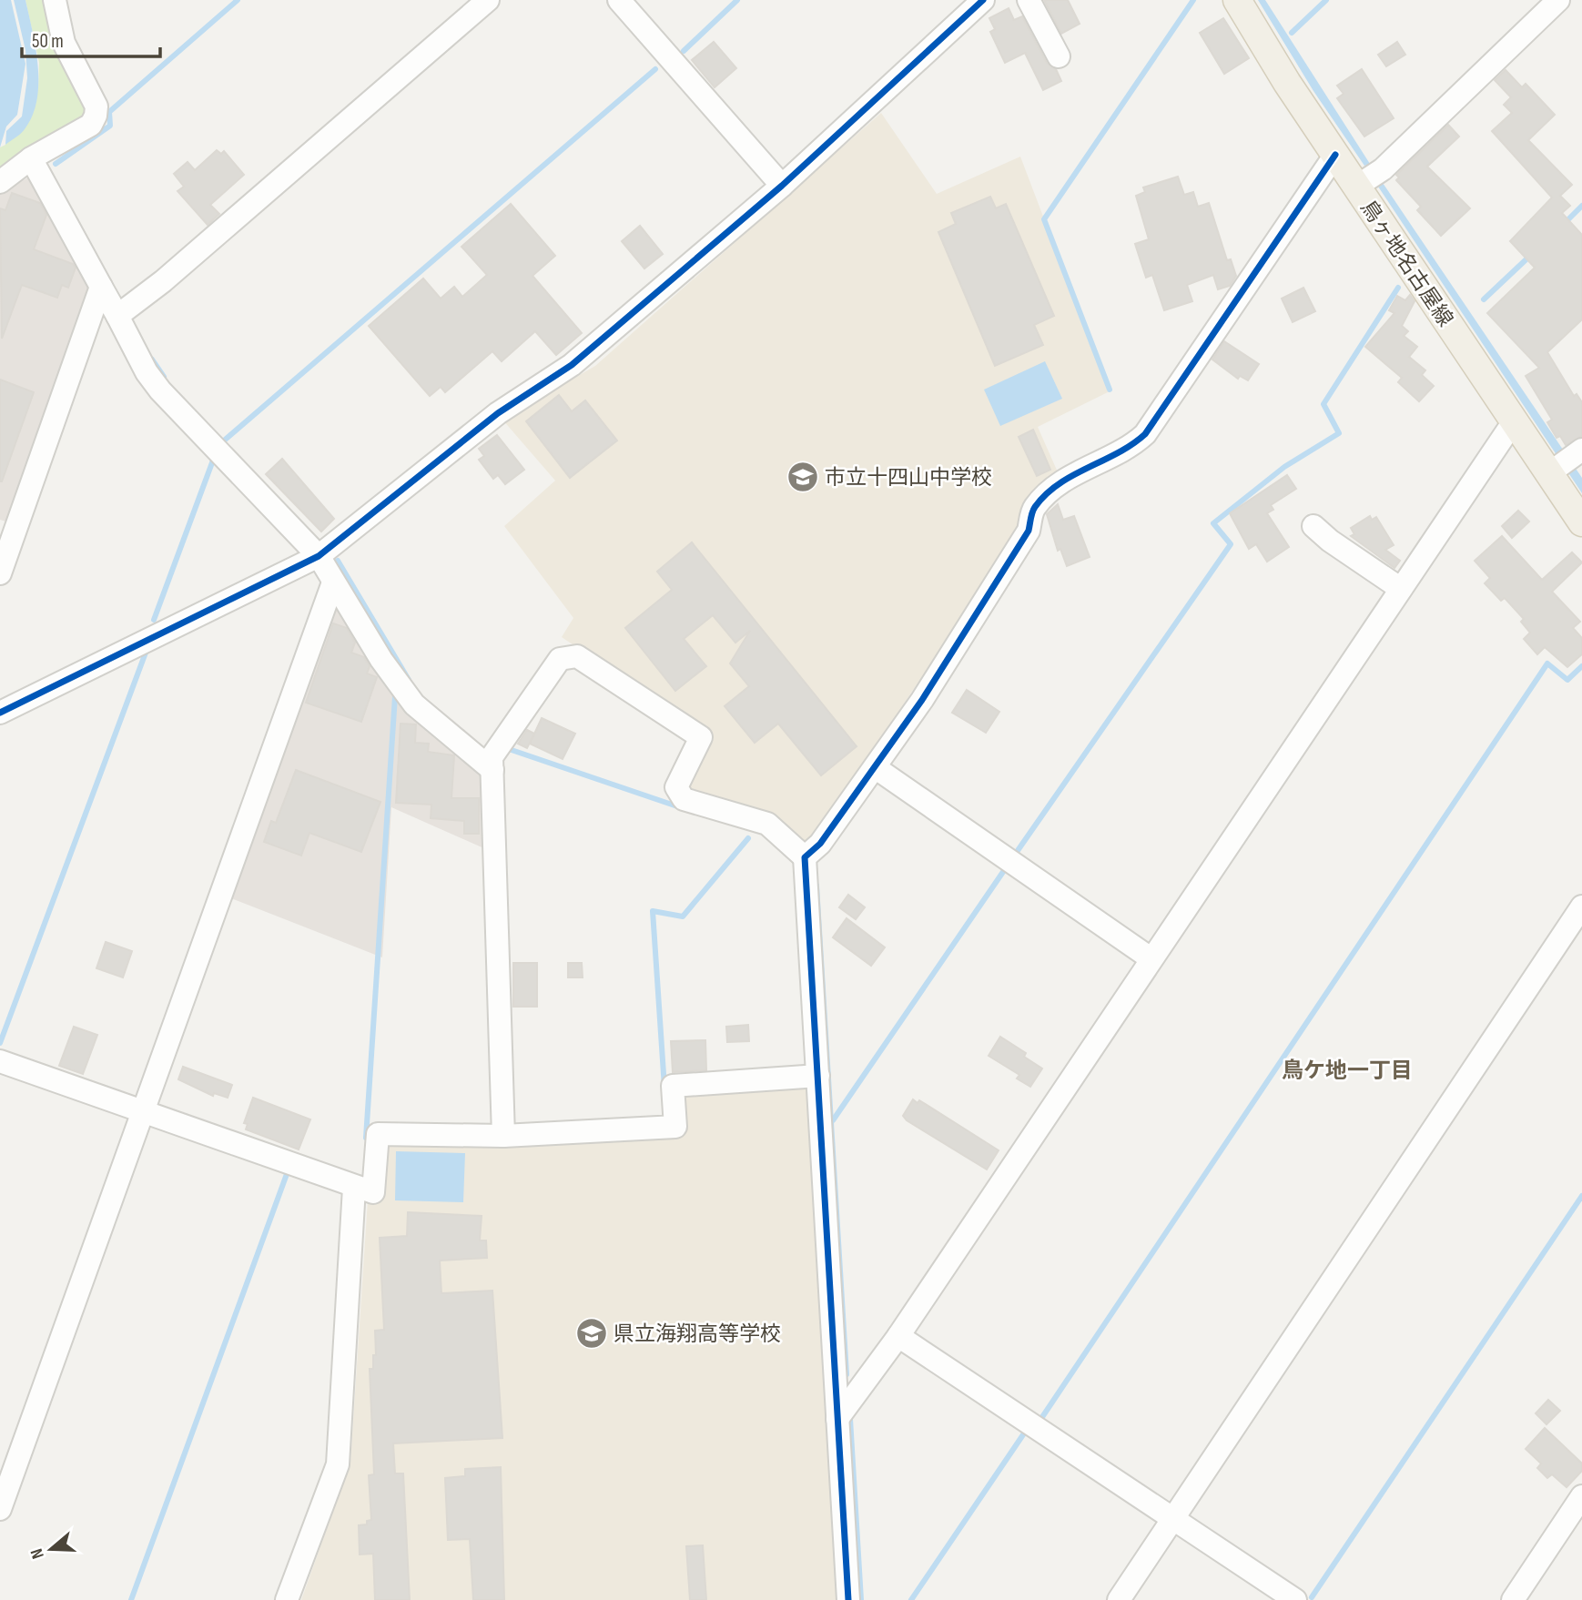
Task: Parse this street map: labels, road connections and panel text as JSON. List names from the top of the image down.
{
  "streets": {
    "main road": ["鳥ヶ地名古屋線"]
  },
  "districts": ["鳥ケ地一丁目"],
  "places": {
    "school or university": ["市立十四山中学校", "県立海翔高等学校"]
  },
  "scale_bar": "50 m",
  "north": "left"
}
